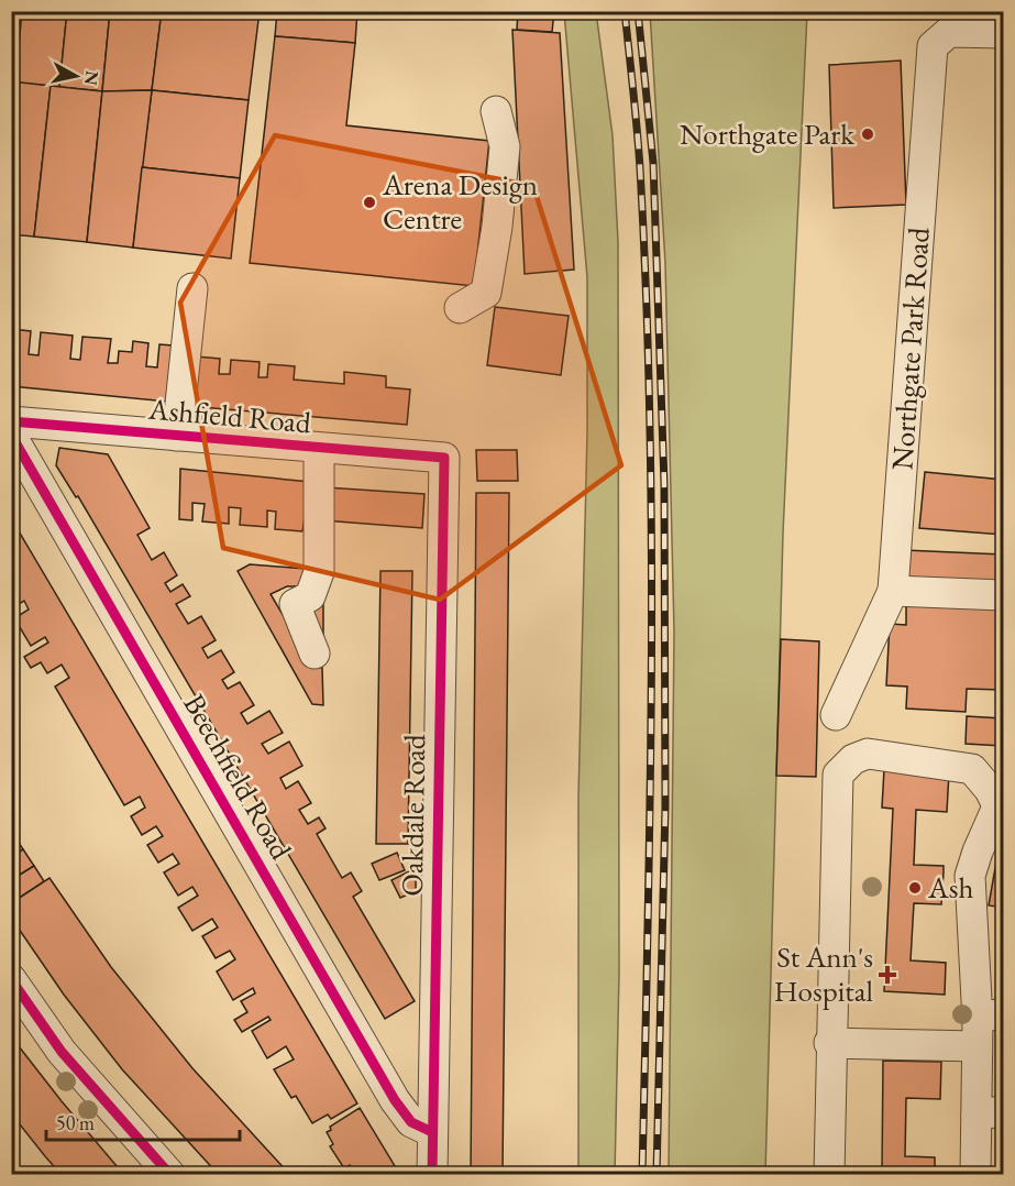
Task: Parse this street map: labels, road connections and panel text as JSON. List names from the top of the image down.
{
  "streets": {
    "street": [
      "Northgate Park Road",
      "Ashfield Road",
      "Beechfield Road",
      "Oakdale Road"
    ]
  },
  "crossings": [
    ["Ashfield Road", "Oakdale Road"],
    ["Beechfield Road", "Oakdale Road"]
  ],
  "places": {
    "other": ["Northgate Park", "Arena Design Centre", "Ash"],
    "health": ["St Ann's Hospital"]
  },
  "scale_bar": "50 m",
  "north": "right"
}
